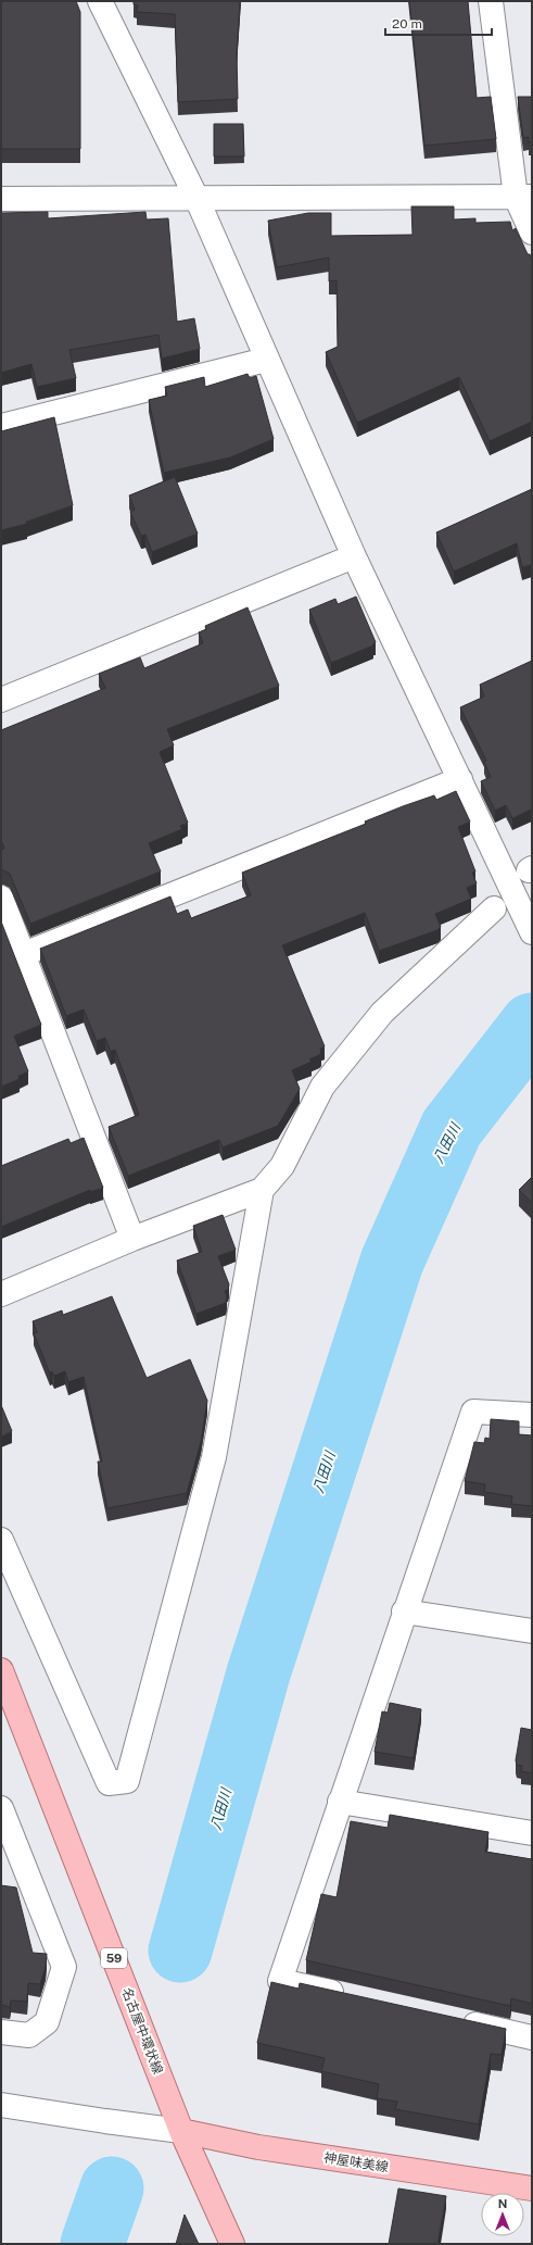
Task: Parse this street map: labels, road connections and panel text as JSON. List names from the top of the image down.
{
  "streets": {
    "main road": ["59", "名古屋中環状線", "神屋味美線"]
  },
  "crossings": [
    ["名古屋中環状線", "神屋味美線"]
  ],
  "water": ["八田川"],
  "scale_bar": "20 m",
  "north": "top"
}
